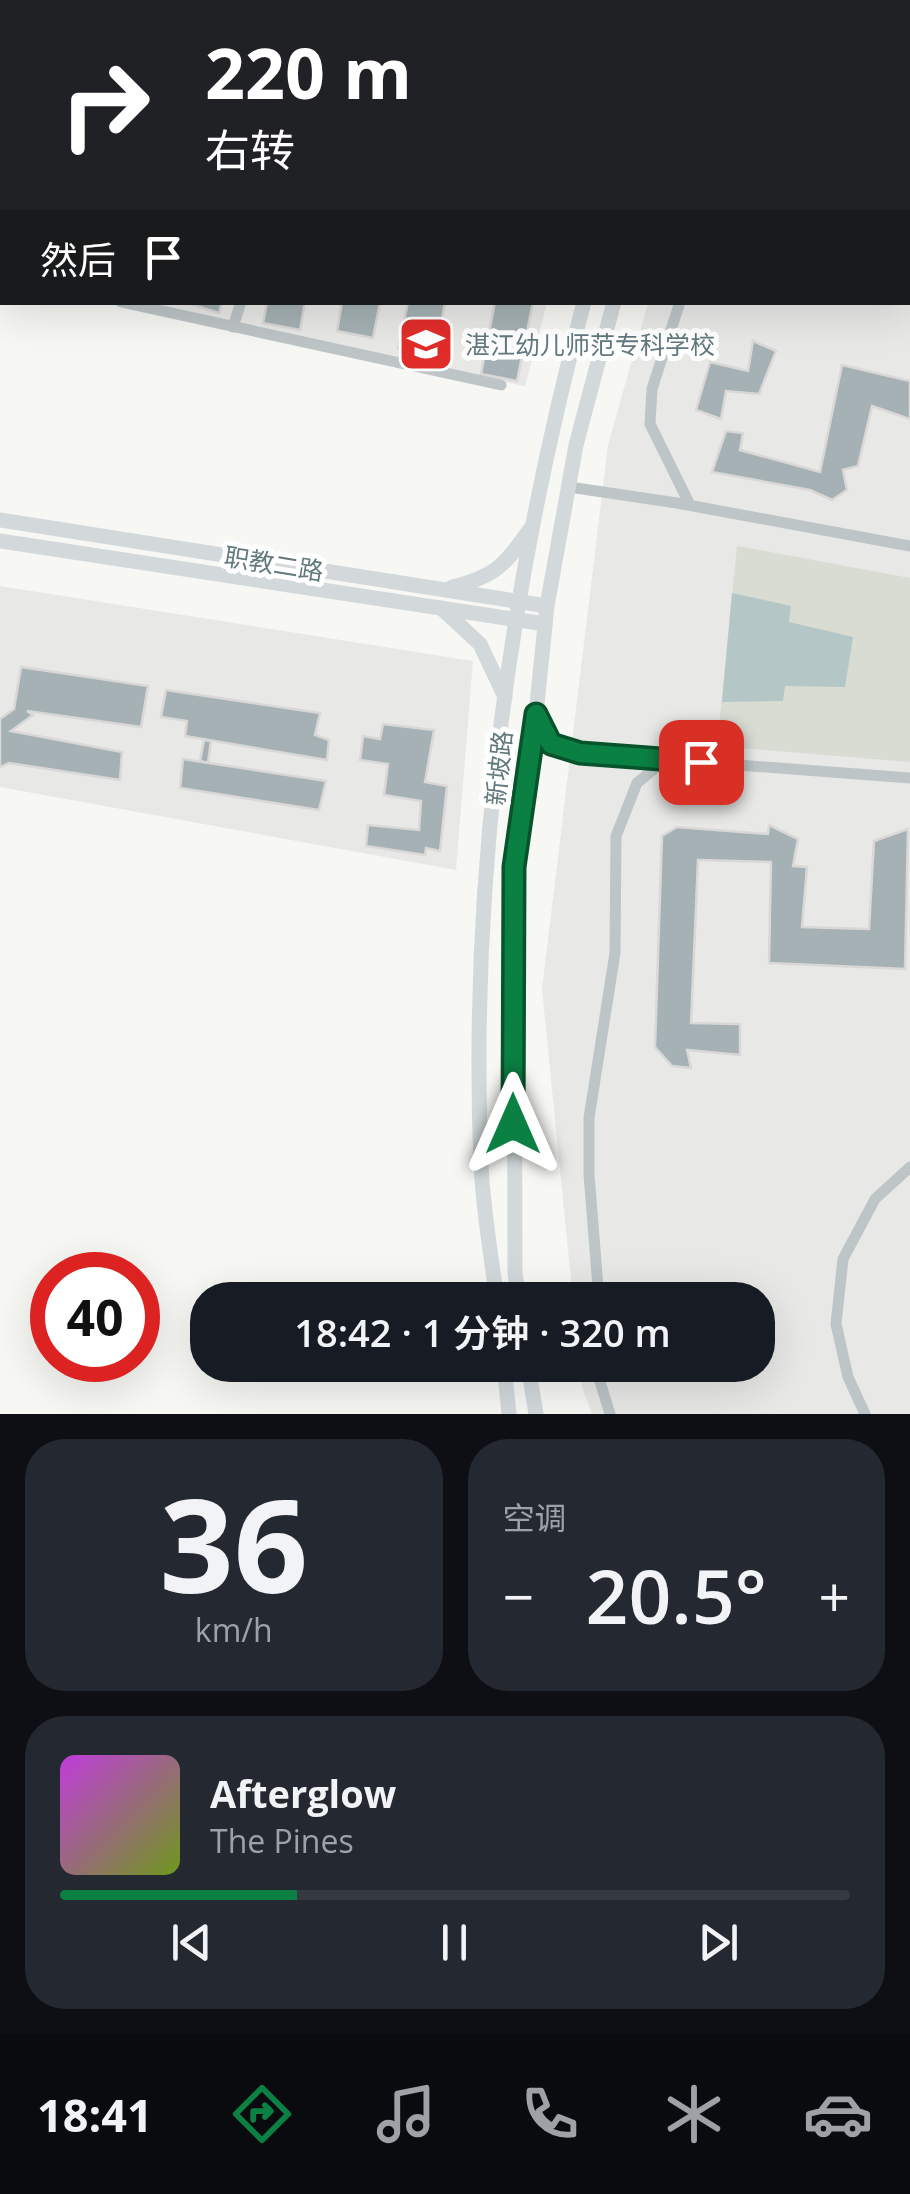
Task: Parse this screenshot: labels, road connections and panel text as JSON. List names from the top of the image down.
{
  "streets": {
    "street": ["职教二路", "新坡路"]
  },
  "crossings": [
    ["职教二路", "新坡路"]
  ],
  "places": {
    "school or university": ["湛江幼儿师范专科学校"]
  },
  "page": {
    "turn": ["220 m", "右转"],
    "then": "然后",
    "limit": "40",
    "trip": "18:42 · 1 分钟 · 320 m",
    "tile": [
      ["36", "km/h"],
      "空调"
    ],
    "heat": ["−", "20.5°", "+"],
    "song": ["Afterglow", "The Pines"],
    "tabs": "18:41"
  }
}
